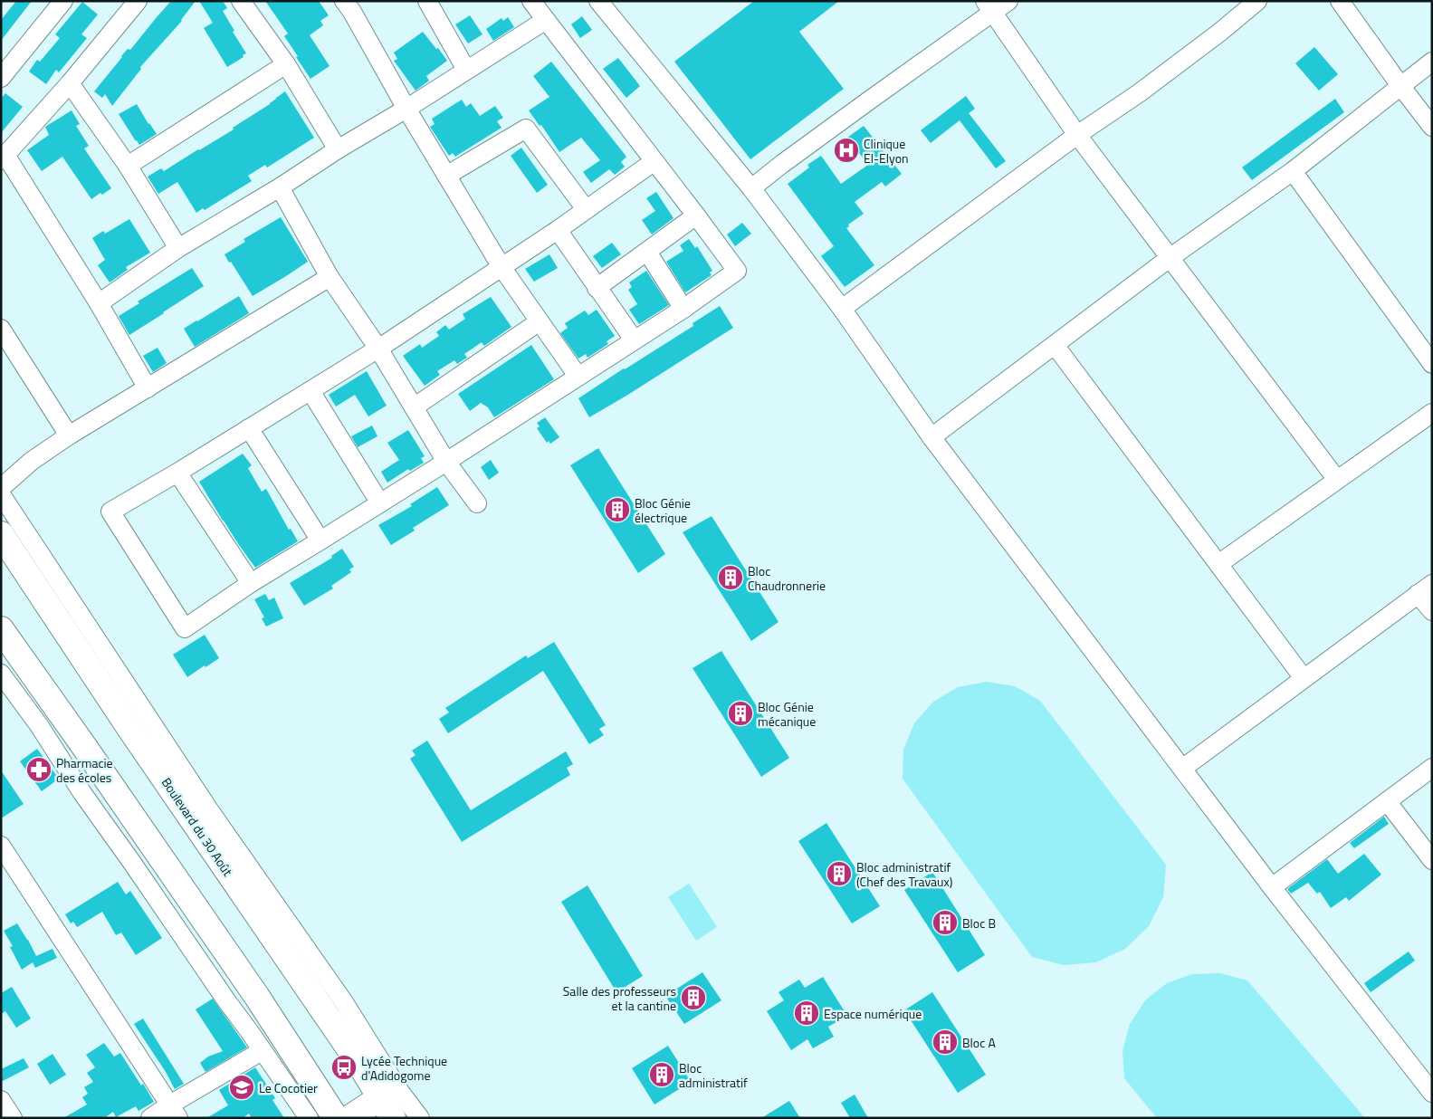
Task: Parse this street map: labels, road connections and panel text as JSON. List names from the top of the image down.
{
  "streets": {
    "highway": ["Boulevard du 30 Août"]
  },
  "places": {
    "hospital": ["Clinique El-Elyon"],
    "building": [
      "Bloc Génie électrique",
      "Bloc Chaudronnerie",
      "Bloc Génie mécanique",
      "Bloc administratif (Chef des Travaux)",
      "Bloc B",
      "Salle des professeurs et la cantine",
      "Espace numérique",
      "Bloc A",
      "Bloc administratif"
    ],
    "pharmacy": ["Pharmacie des écoles"],
    "bus stop": ["Lycée Technique d'Adidogome"],
    "school or university": ["Le Cocotier"]
  }
}
